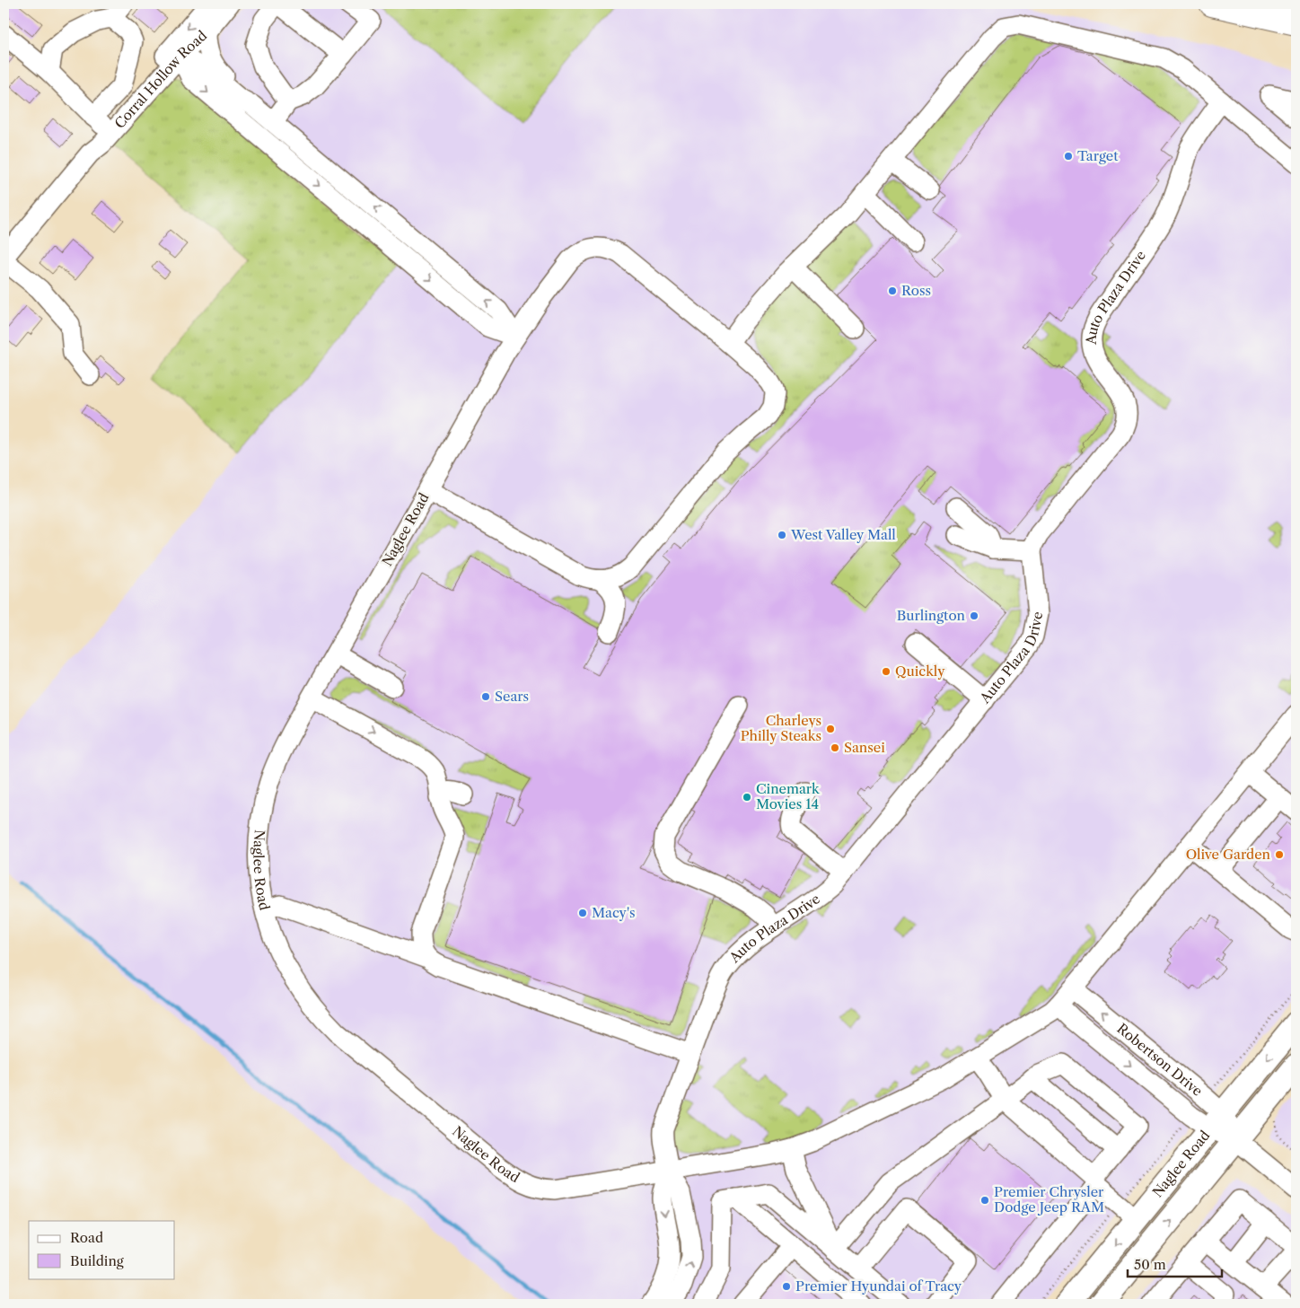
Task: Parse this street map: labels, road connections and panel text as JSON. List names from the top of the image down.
{
  "streets": {
    "main road": ["Naglee Road"],
    "street": ["Corral Hollow Road", "Auto Plaza Drive", "Robertson Drive"]
  },
  "crossings": [
    ["Auto Plaza Drive", "Naglee Road"],
    ["Naglee Road", "Robertson Drive"]
  ],
  "places": [
    "Target",
    "Ross",
    "West Valley Mall",
    "Burlington",
    "Quickly",
    "Sears",
    "Charleys Philly Steaks",
    "Sansei",
    "Cinemark Movies 14",
    "Olive Garden",
    "Macy's",
    "Premier Chrysler Dodge Jeep RAM",
    "Premier Hyundai of Tracy"
  ],
  "legend": ["Road", "Building"],
  "scale_bar": "50 m"
}
